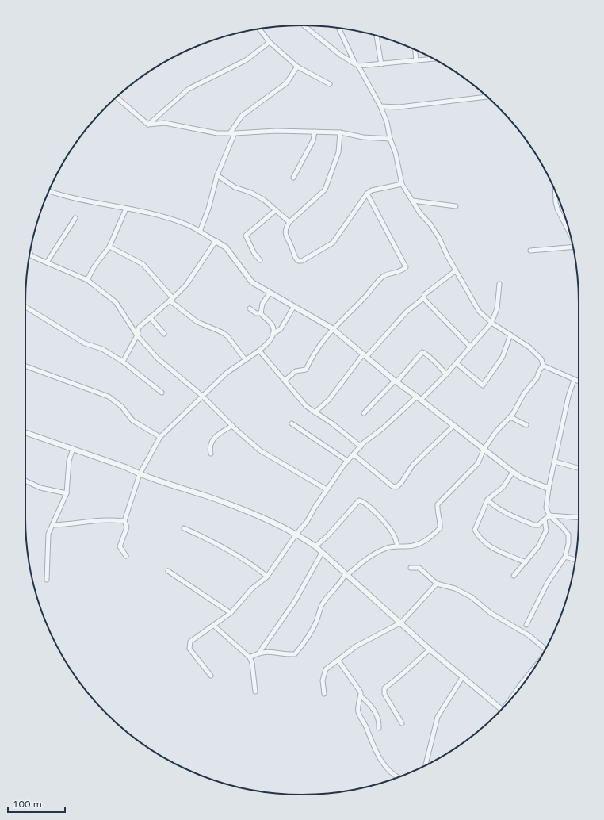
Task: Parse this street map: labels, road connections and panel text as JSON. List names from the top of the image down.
{
  "scale_bar": "100 m"
}
